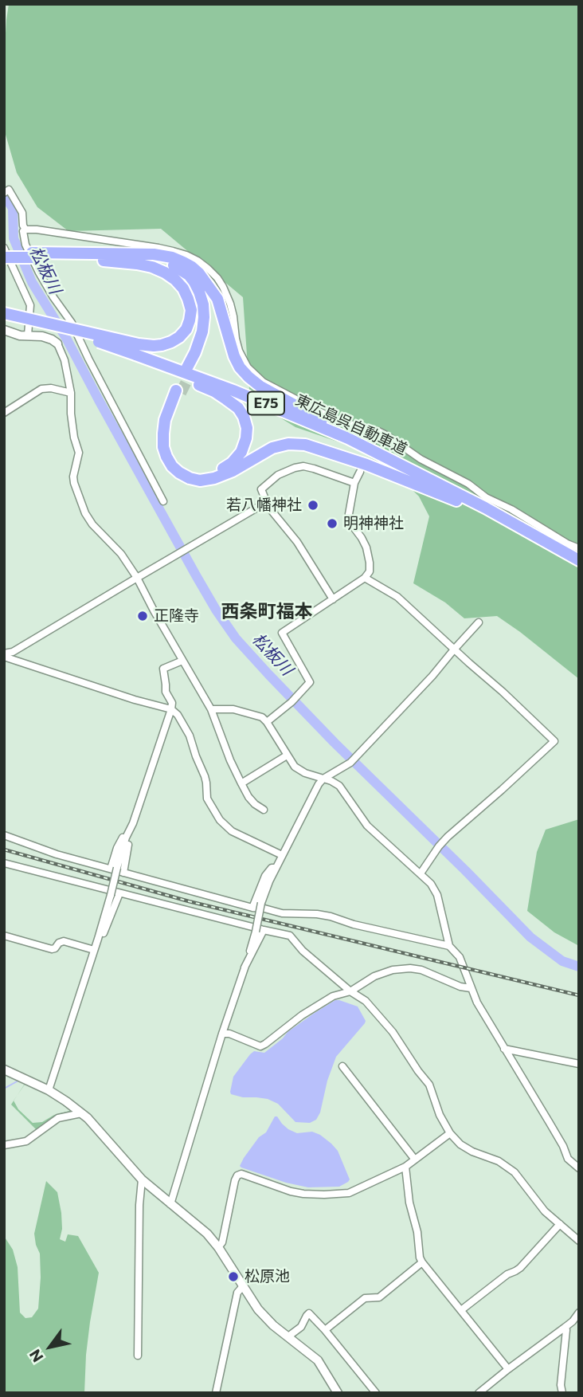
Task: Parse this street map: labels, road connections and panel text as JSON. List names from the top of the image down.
{
  "streets": {
    "highway": ["E75", "東広島呉自動車道"]
  },
  "districts": ["西条町福本"],
  "water": ["松板川"],
  "places": [
    "若八幡神社",
    "明神神社",
    "正隆寺",
    "松原池"
  ],
  "north": "bottom left"
}
